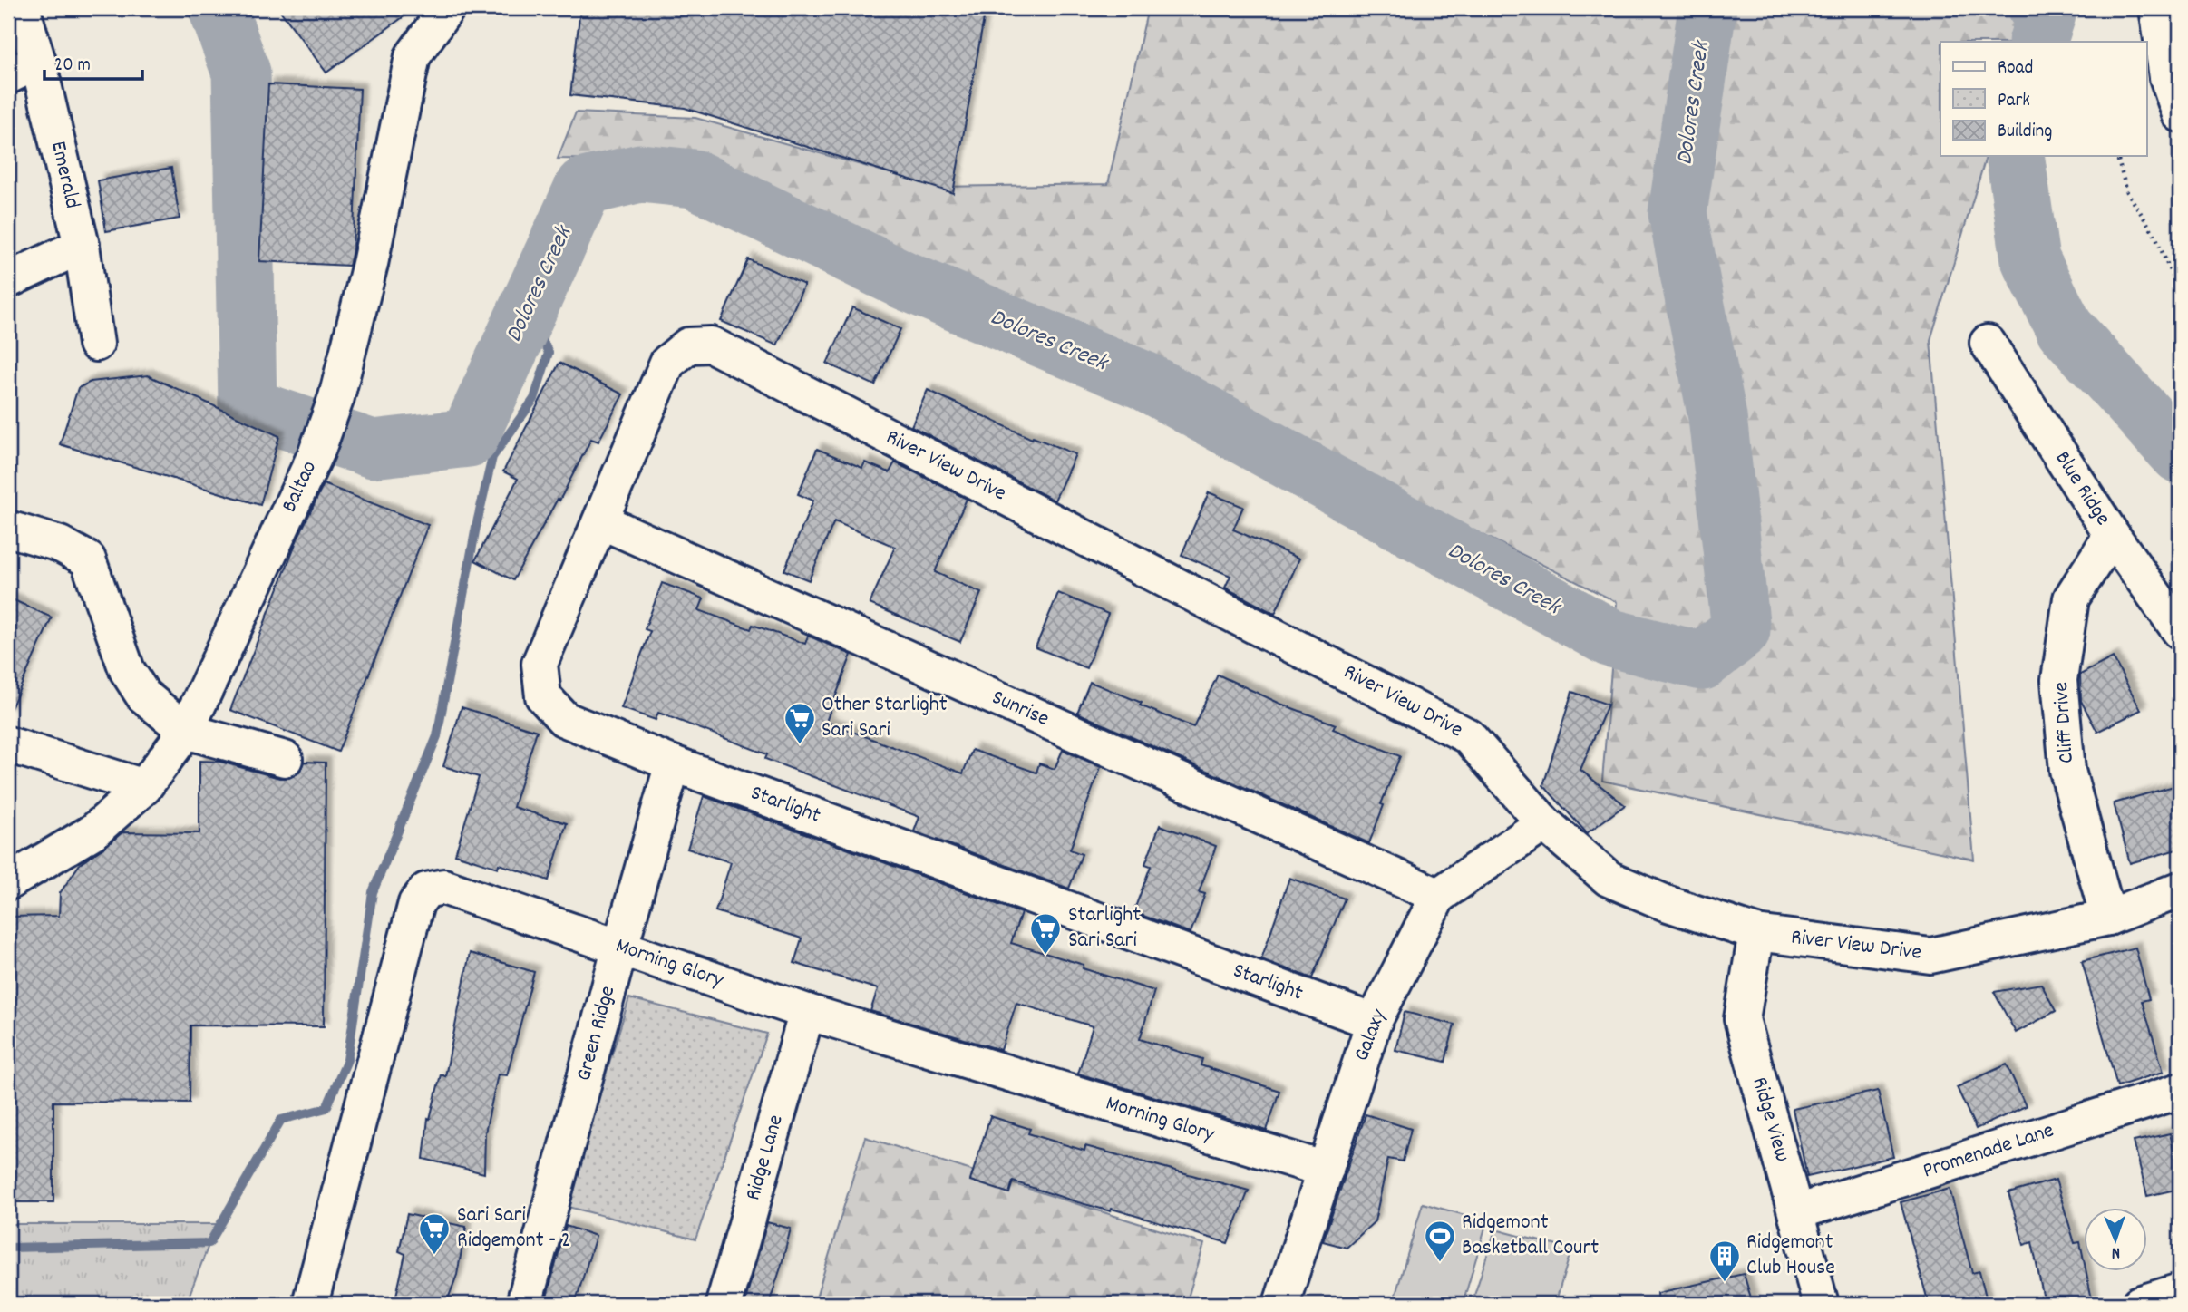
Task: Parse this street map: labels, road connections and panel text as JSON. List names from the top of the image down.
{
  "streets": {
    "street": [
      "Emerald",
      "River View Drive",
      "Baltao",
      "Blue Ridge",
      "Sunrise",
      "Cliff Drive",
      "Starlight",
      "Morning Glory",
      "Green Ridge",
      "Galaxy",
      "Ridge View",
      "Promenade Lane",
      "Ridge Lane"
    ]
  },
  "crossings": [
    ["River View Drive", "Cliff Drive"],
    ["River View Drive", "Starlight"],
    ["River View Drive", "Galaxy"],
    ["River View Drive", "Ridge View"],
    ["Blue Ridge", "Cliff Drive"],
    ["Sunrise", "Starlight"],
    ["Sunrise", "Galaxy"],
    ["Starlight", "Green Ridge"],
    ["Starlight", "Galaxy"],
    ["Morning Glory", "Green Ridge"],
    ["Morning Glory", "Galaxy"],
    ["Morning Glory", "Ridge Lane"],
    ["Ridge View", "Promenade Lane"]
  ],
  "water": ["Dolores Creek"],
  "places": {
    "supermarket": ["Other Starlight Sari Sari", "Starlight Sari Sari", "Sari Sari Ridgemont - 2"],
    "sports": ["Ridgemont Basketball Court"],
    "building": ["Ridgemont Club House"]
  },
  "legend": ["Road", "Park", "Building"],
  "scale_bar": "20 m",
  "north": "bottom"
}
